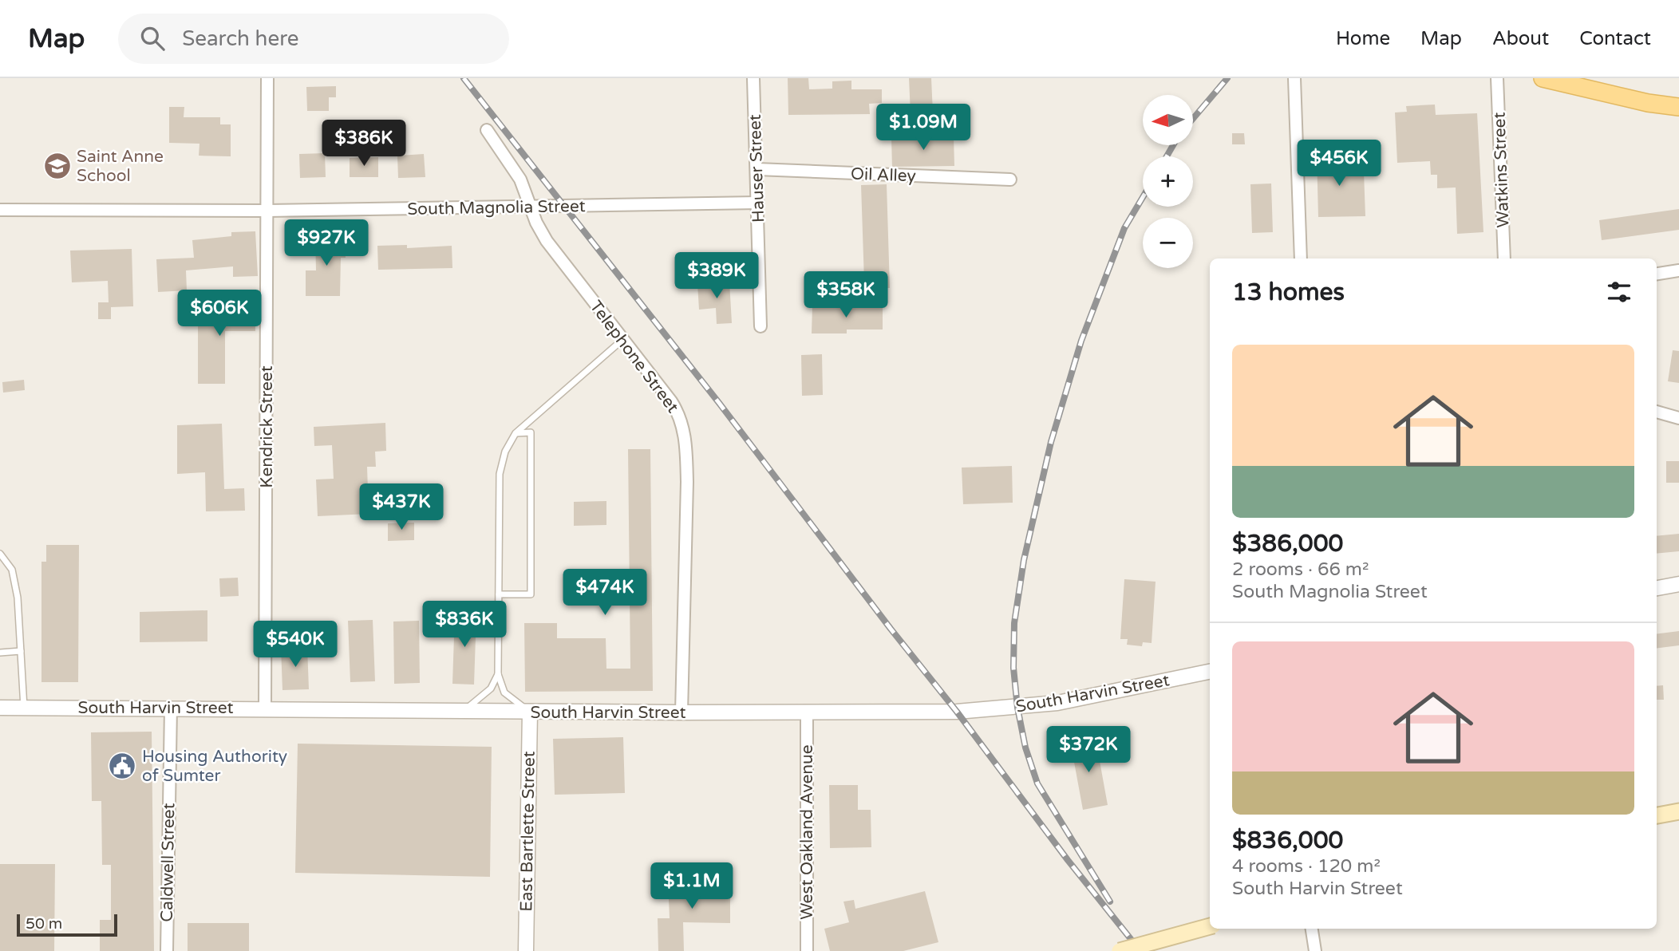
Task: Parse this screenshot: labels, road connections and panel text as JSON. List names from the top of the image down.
{
  "streets": {
    "street": [
      "Hauser Street",
      "Watkins Street",
      "Oil Alley",
      "South Magnolia Street",
      "Telephone Street",
      "Kendrick Street",
      "South Harvin Street",
      "East Bartlette Street",
      "West Oakland Avenue",
      "Caldwell Street"
    ]
  },
  "crossings": [
    ["Hauser Street", "Oil Alley"],
    ["Hauser Street", "South Magnolia Street"],
    ["South Magnolia Street", "Telephone Street"],
    ["South Magnolia Street", "Kendrick Street"],
    ["Telephone Street", "South Harvin Street"],
    ["Kendrick Street", "South Harvin Street"],
    ["South Harvin Street", "East Bartlette Street"],
    ["South Harvin Street", "West Oakland Avenue"],
    ["South Harvin Street", "Caldwell Street"]
  ],
  "places": {
    "school or university": ["Saint Anne School"],
    "public building": ["Housing Authority of Sumter"]
  },
  "scale_bar": "50 m",
  "north": "left",
  "page": {
    "header": "Map",
    "search": "Search here",
    "nav": [
      "Home",
      "Map",
      "About",
      "Contact"
    ],
    "map_buttons": ["+", "−"],
    "price": [
      "$1.09M",
      "$386K",
      "$456K",
      "$927K",
      "$389K",
      "$358K",
      "$606K",
      "$437K",
      "$474K",
      "$836K",
      "$540K",
      "$372K",
      "$1.1M"
    ],
    "heading": "13 homes",
    "list": [
      {
        "name": "$386,000",
        "note": "2 rooms · 66 m² · South Magnolia Street"
      },
      {
        "name": "$836,000",
        "note": "4 rooms · 120 m² · South Harvin Street"
      }
    ],
    "scale": "50 m"
  }
}
